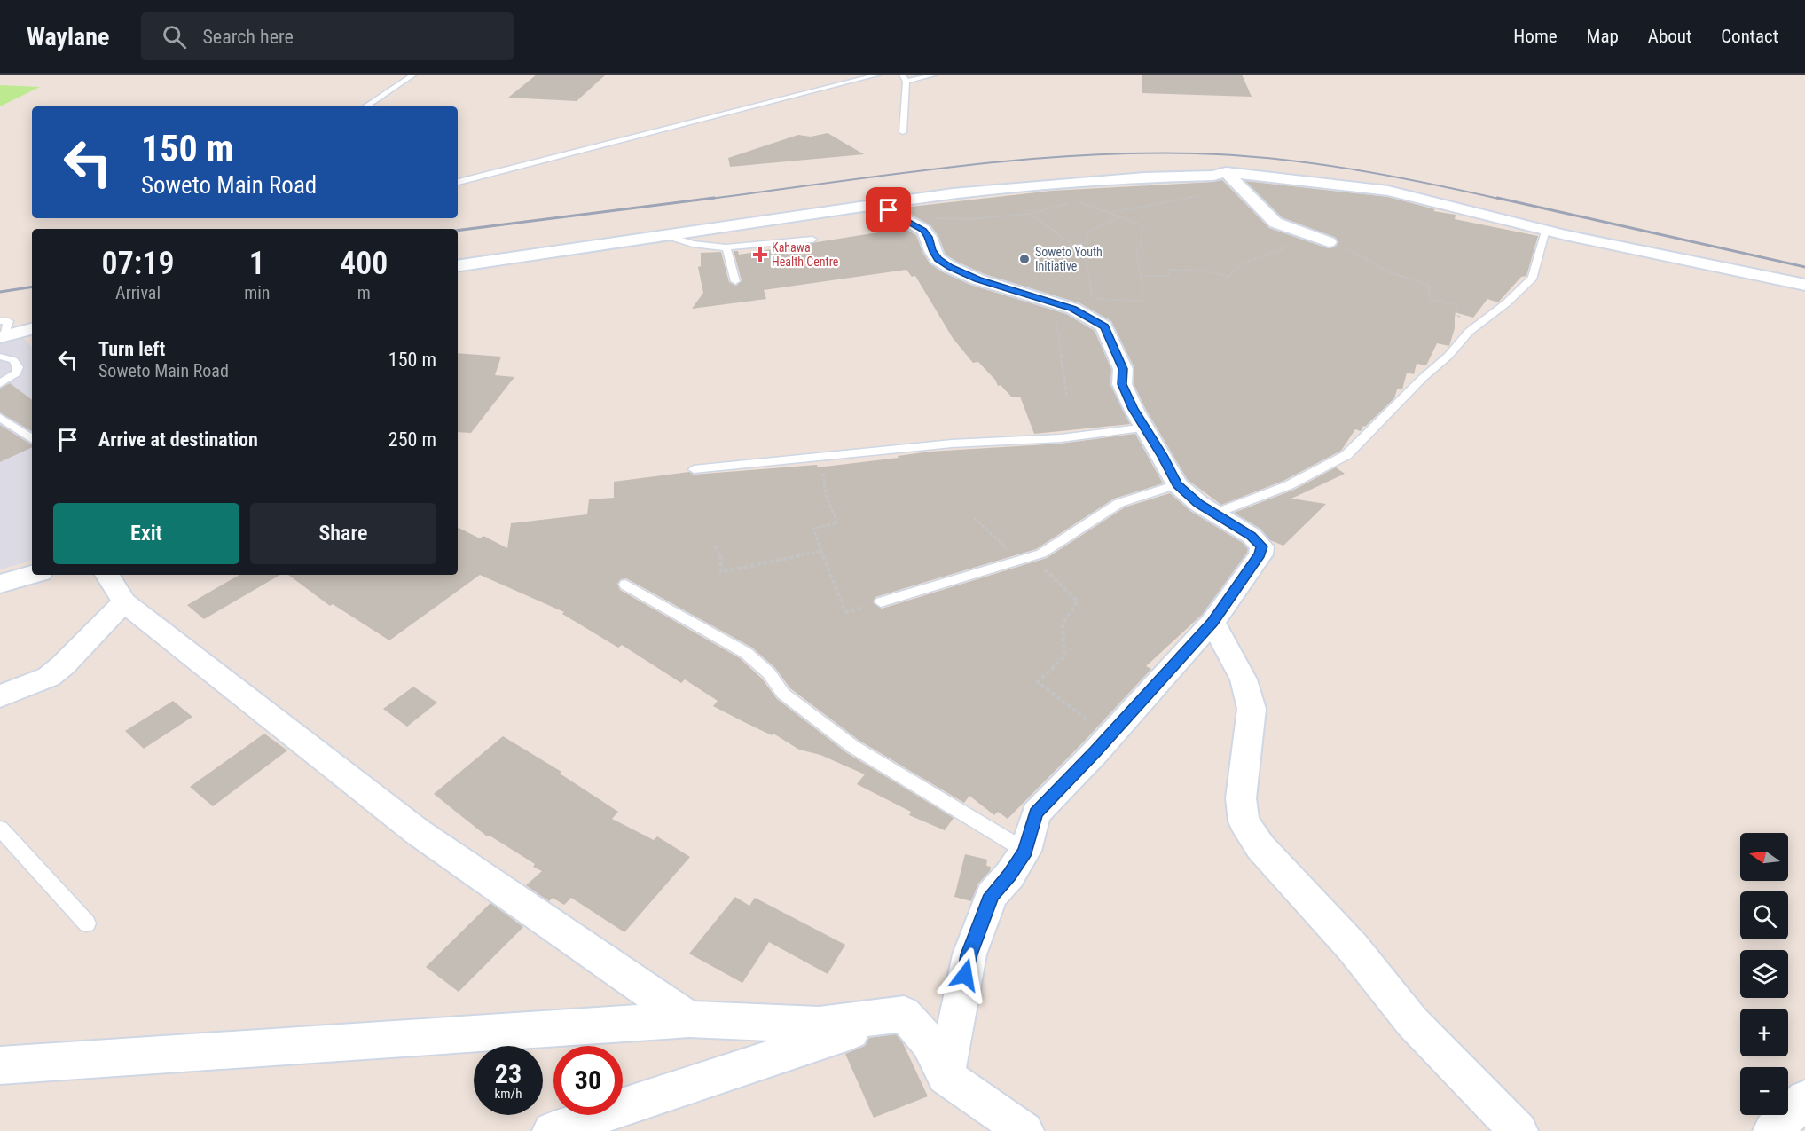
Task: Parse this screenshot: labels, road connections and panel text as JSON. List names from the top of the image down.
{
  "places": {
    "health": ["Kahawa Health Centre"],
    "other": ["Soweto Youth Initiative"]
  },
  "north": "left",
  "page": {
    "header": "Waylane",
    "search": "Search here",
    "nav": [
      "Home",
      "Map",
      "About",
      "Contact"
    ],
    "turn": ["150 m", "Soweto Main Road"],
    "eta": [
      "07:19",
      "Arrival",
      "1",
      "min",
      "400",
      "m"
    ],
    "list": [
      {
        "name": "Turn left",
        "note": "Soweto Main Road",
        "value": "150 m"
      },
      {
        "name": "Arrive at destination",
        "value": "250 m"
      }
    ],
    "buttons": ["Exit", "Share"],
    "map_buttons": ["+", "−"],
    "speed": "23 km/h",
    "limit": "30"
  }
}
